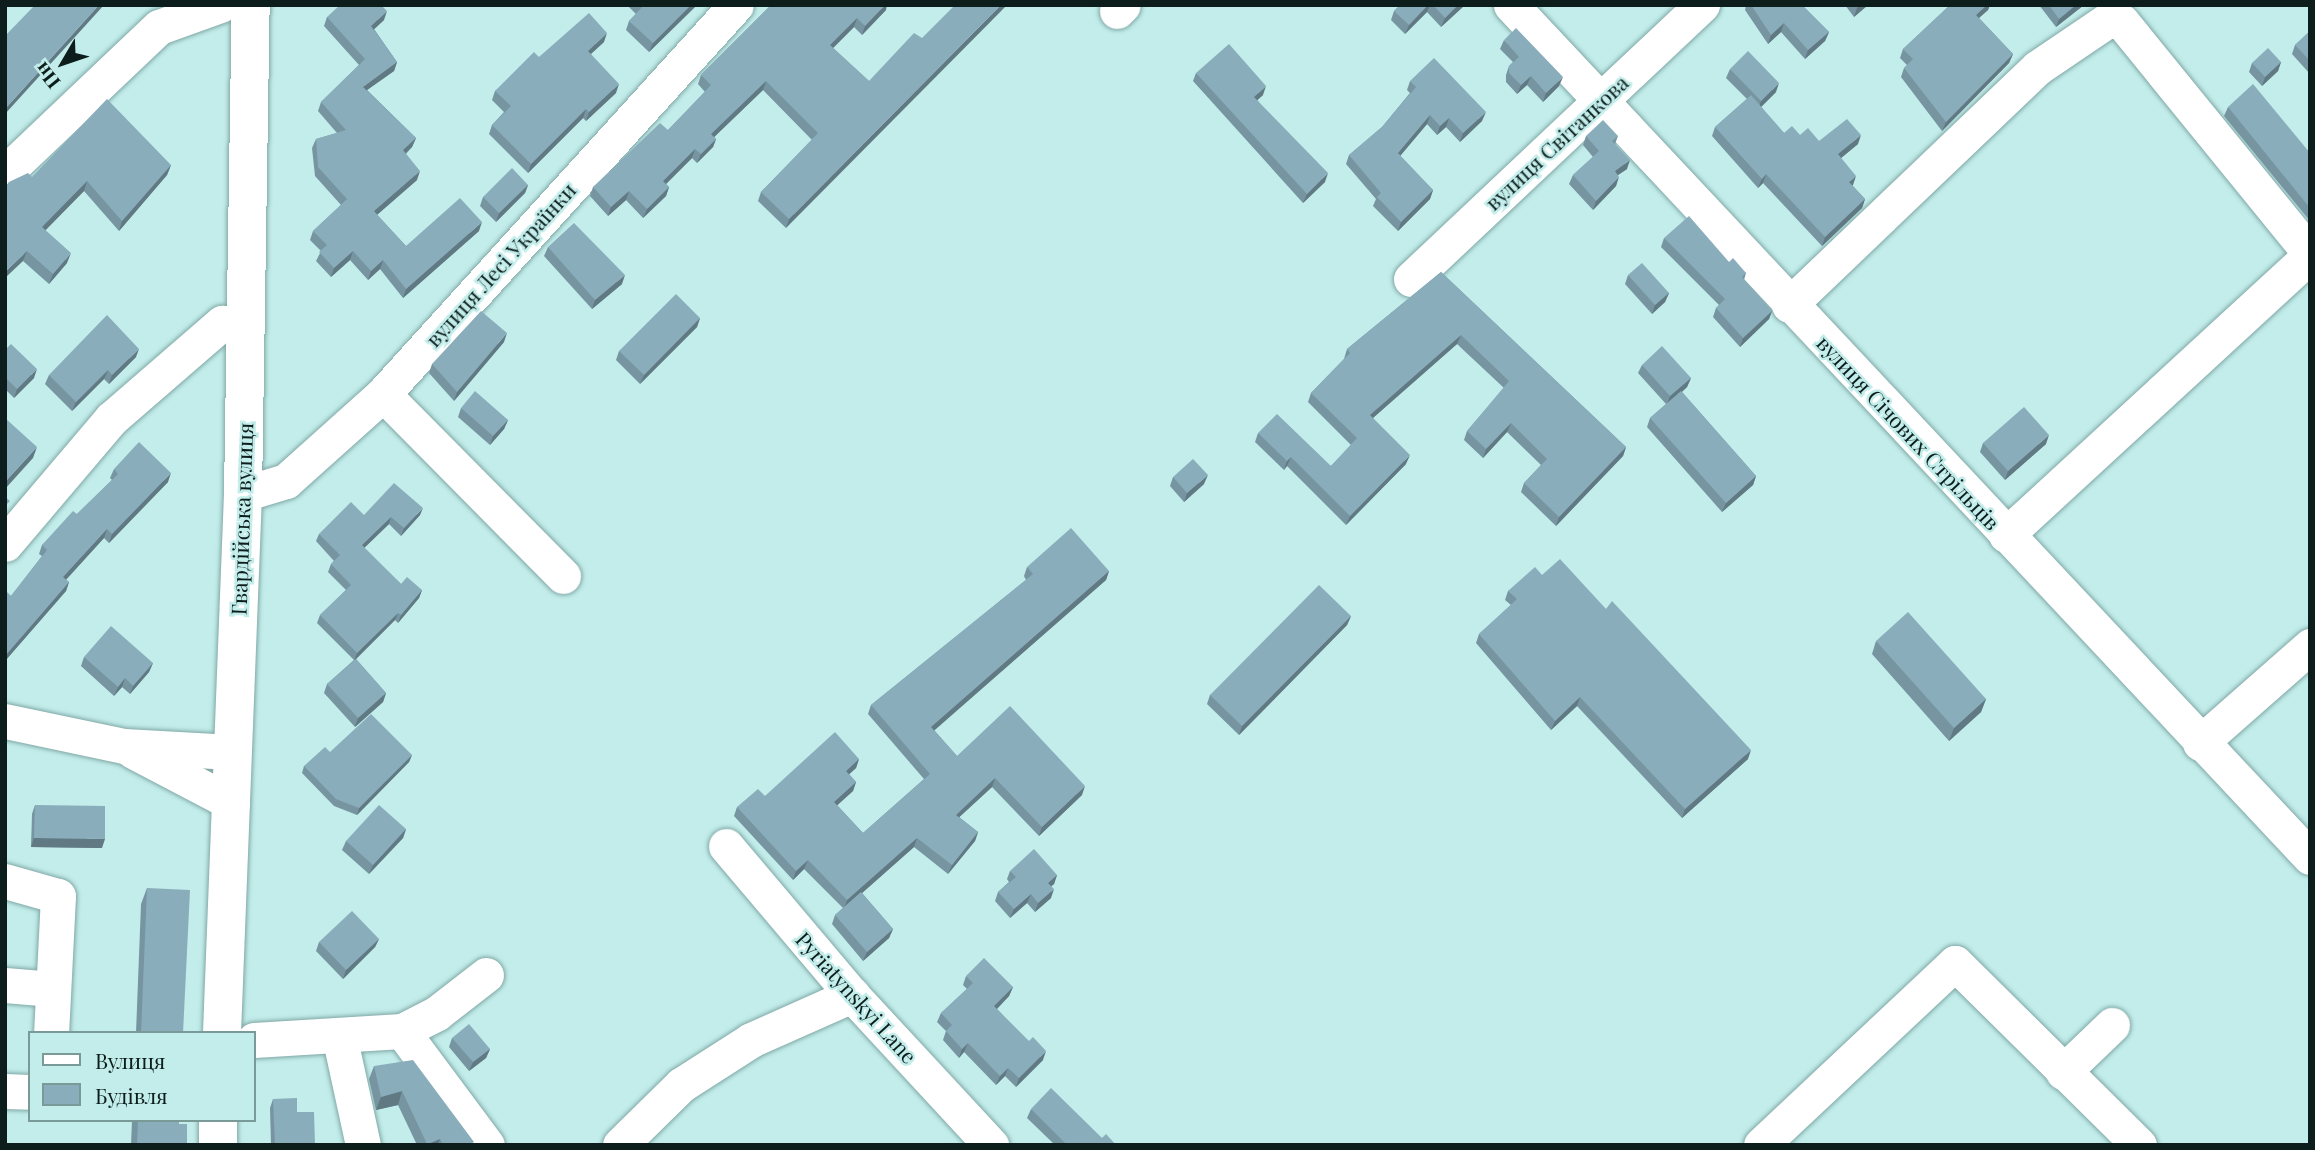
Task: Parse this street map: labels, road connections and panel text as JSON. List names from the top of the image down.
{
  "streets": {
    "main road": ["Гвардійська вулиця"],
    "street": [
      "вулиця Світанкова",
      "вулиця Лесі Українки",
      "вулиця Січових Стрільців",
      "Pyriatynskyi Lane"
    ]
  },
  "crossings": [
    ["вулиця Світанкова", "вулиця Січових Стрільців"],
    ["вулиця Лесі Українки", "Гвардійська вулиця"]
  ],
  "legend": ["Вулиця", "Будівля"],
  "north": "bottom left"
}
